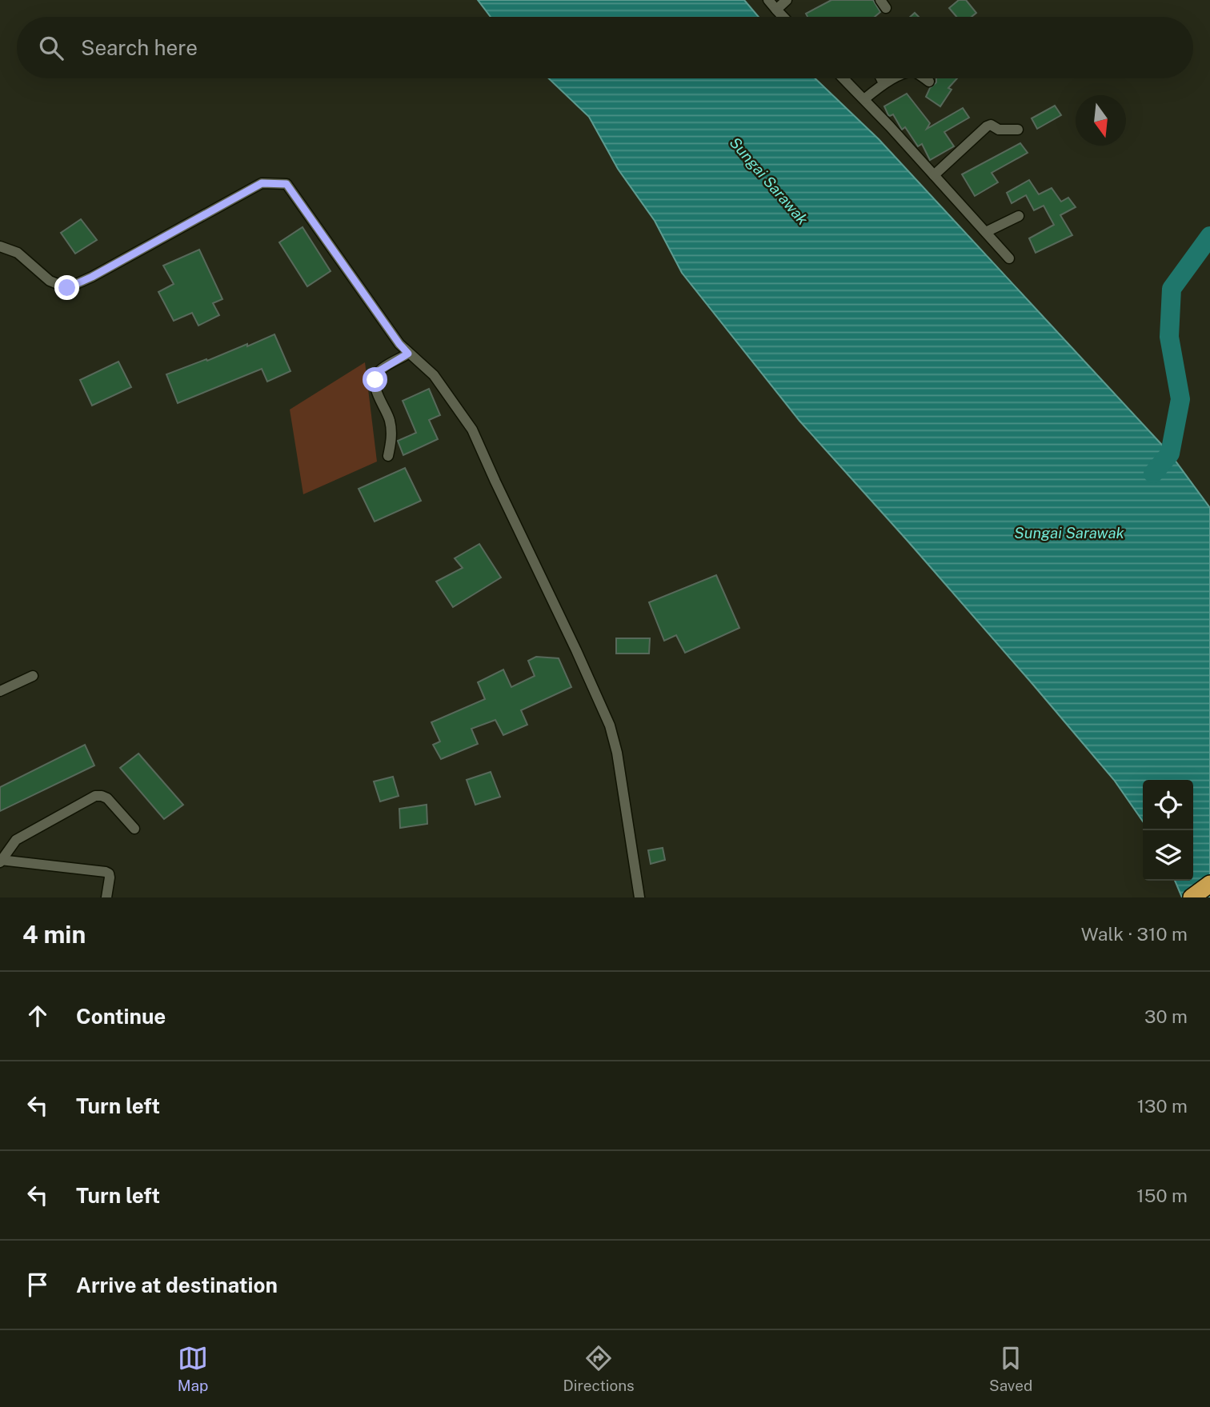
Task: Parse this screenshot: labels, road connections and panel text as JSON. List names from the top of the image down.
{
  "water": ["Sungai Sarawak"],
  "north": "bottom",
  "page": {
    "search": "Search here",
    "heading": ["4 min", "Walk · 310 m"],
    "list": [
      ["Continue", "30 m"],
      ["Turn left", "130 m"],
      ["Turn left", "150 m"],
      "Arrive at destination"
    ],
    "nav": ["Map", "Directions", "Saved"]
  }
}
